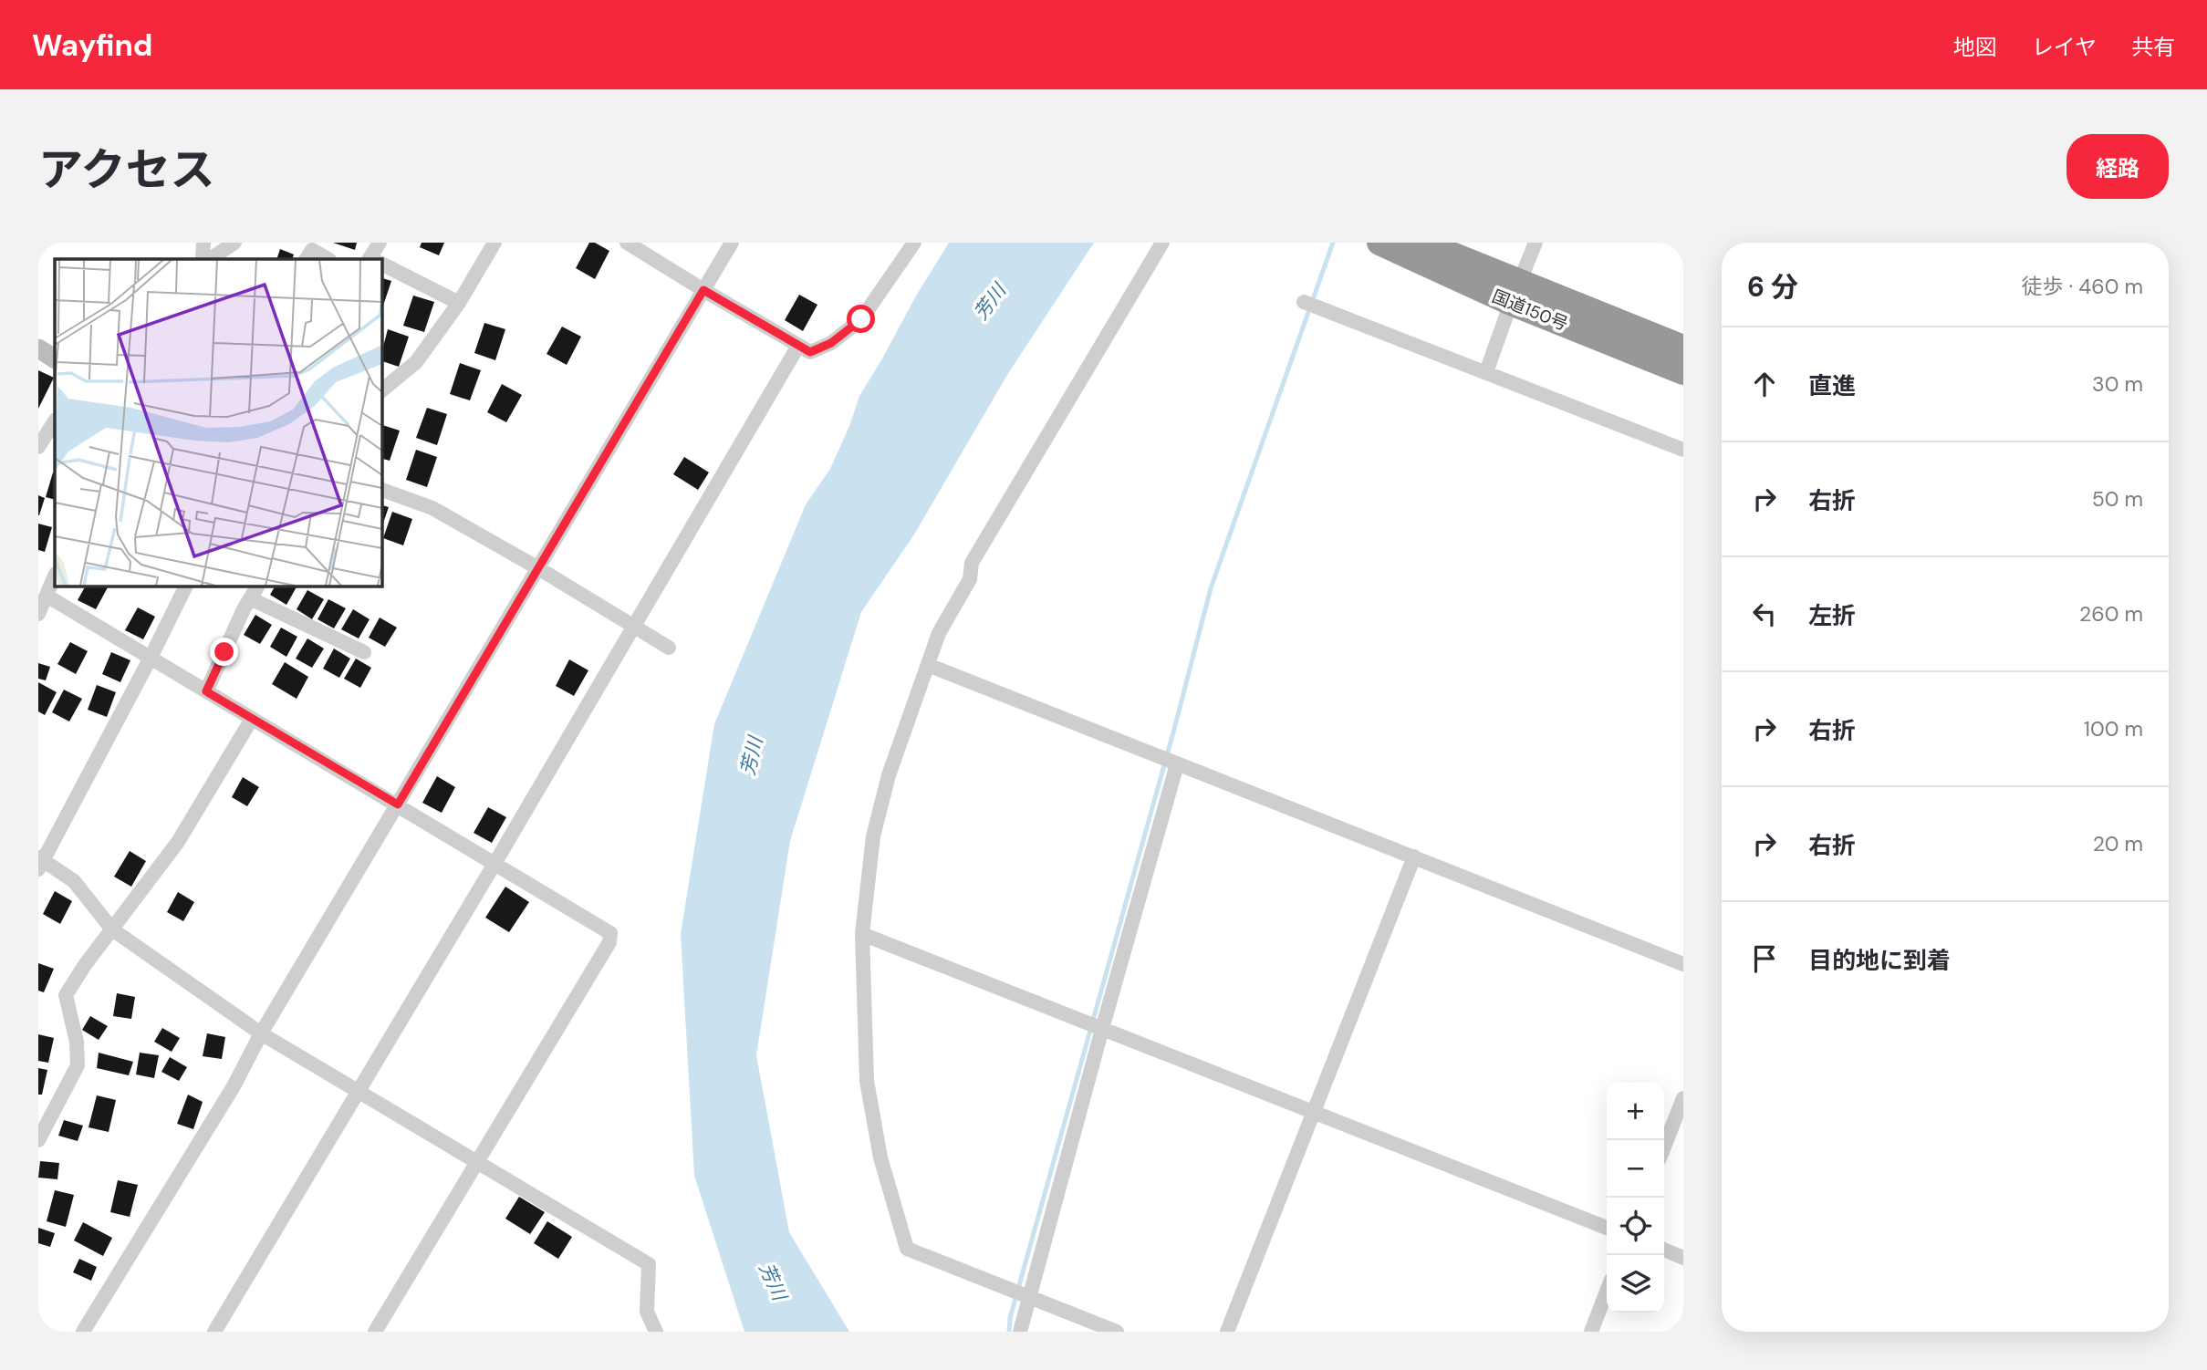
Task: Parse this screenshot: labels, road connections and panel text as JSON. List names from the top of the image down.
{
  "streets": {
    "highway": ["国道150号"]
  },
  "water": ["芳川"],
  "page": {
    "header": "Wayfind",
    "nav": ["地図", "レイヤ", "共有"],
    "title": "アクセス",
    "buttons": "経路",
    "heading": ["6 分", "徒歩 · 460 m"],
    "list": [
      ["直進", "30 m"],
      ["右折", "50 m"],
      ["左折", "260 m"],
      ["右折", "100 m"],
      ["右折", "20 m"],
      "目的地に到着"
    ],
    "map_buttons": ["+", "−"]
  }
}
